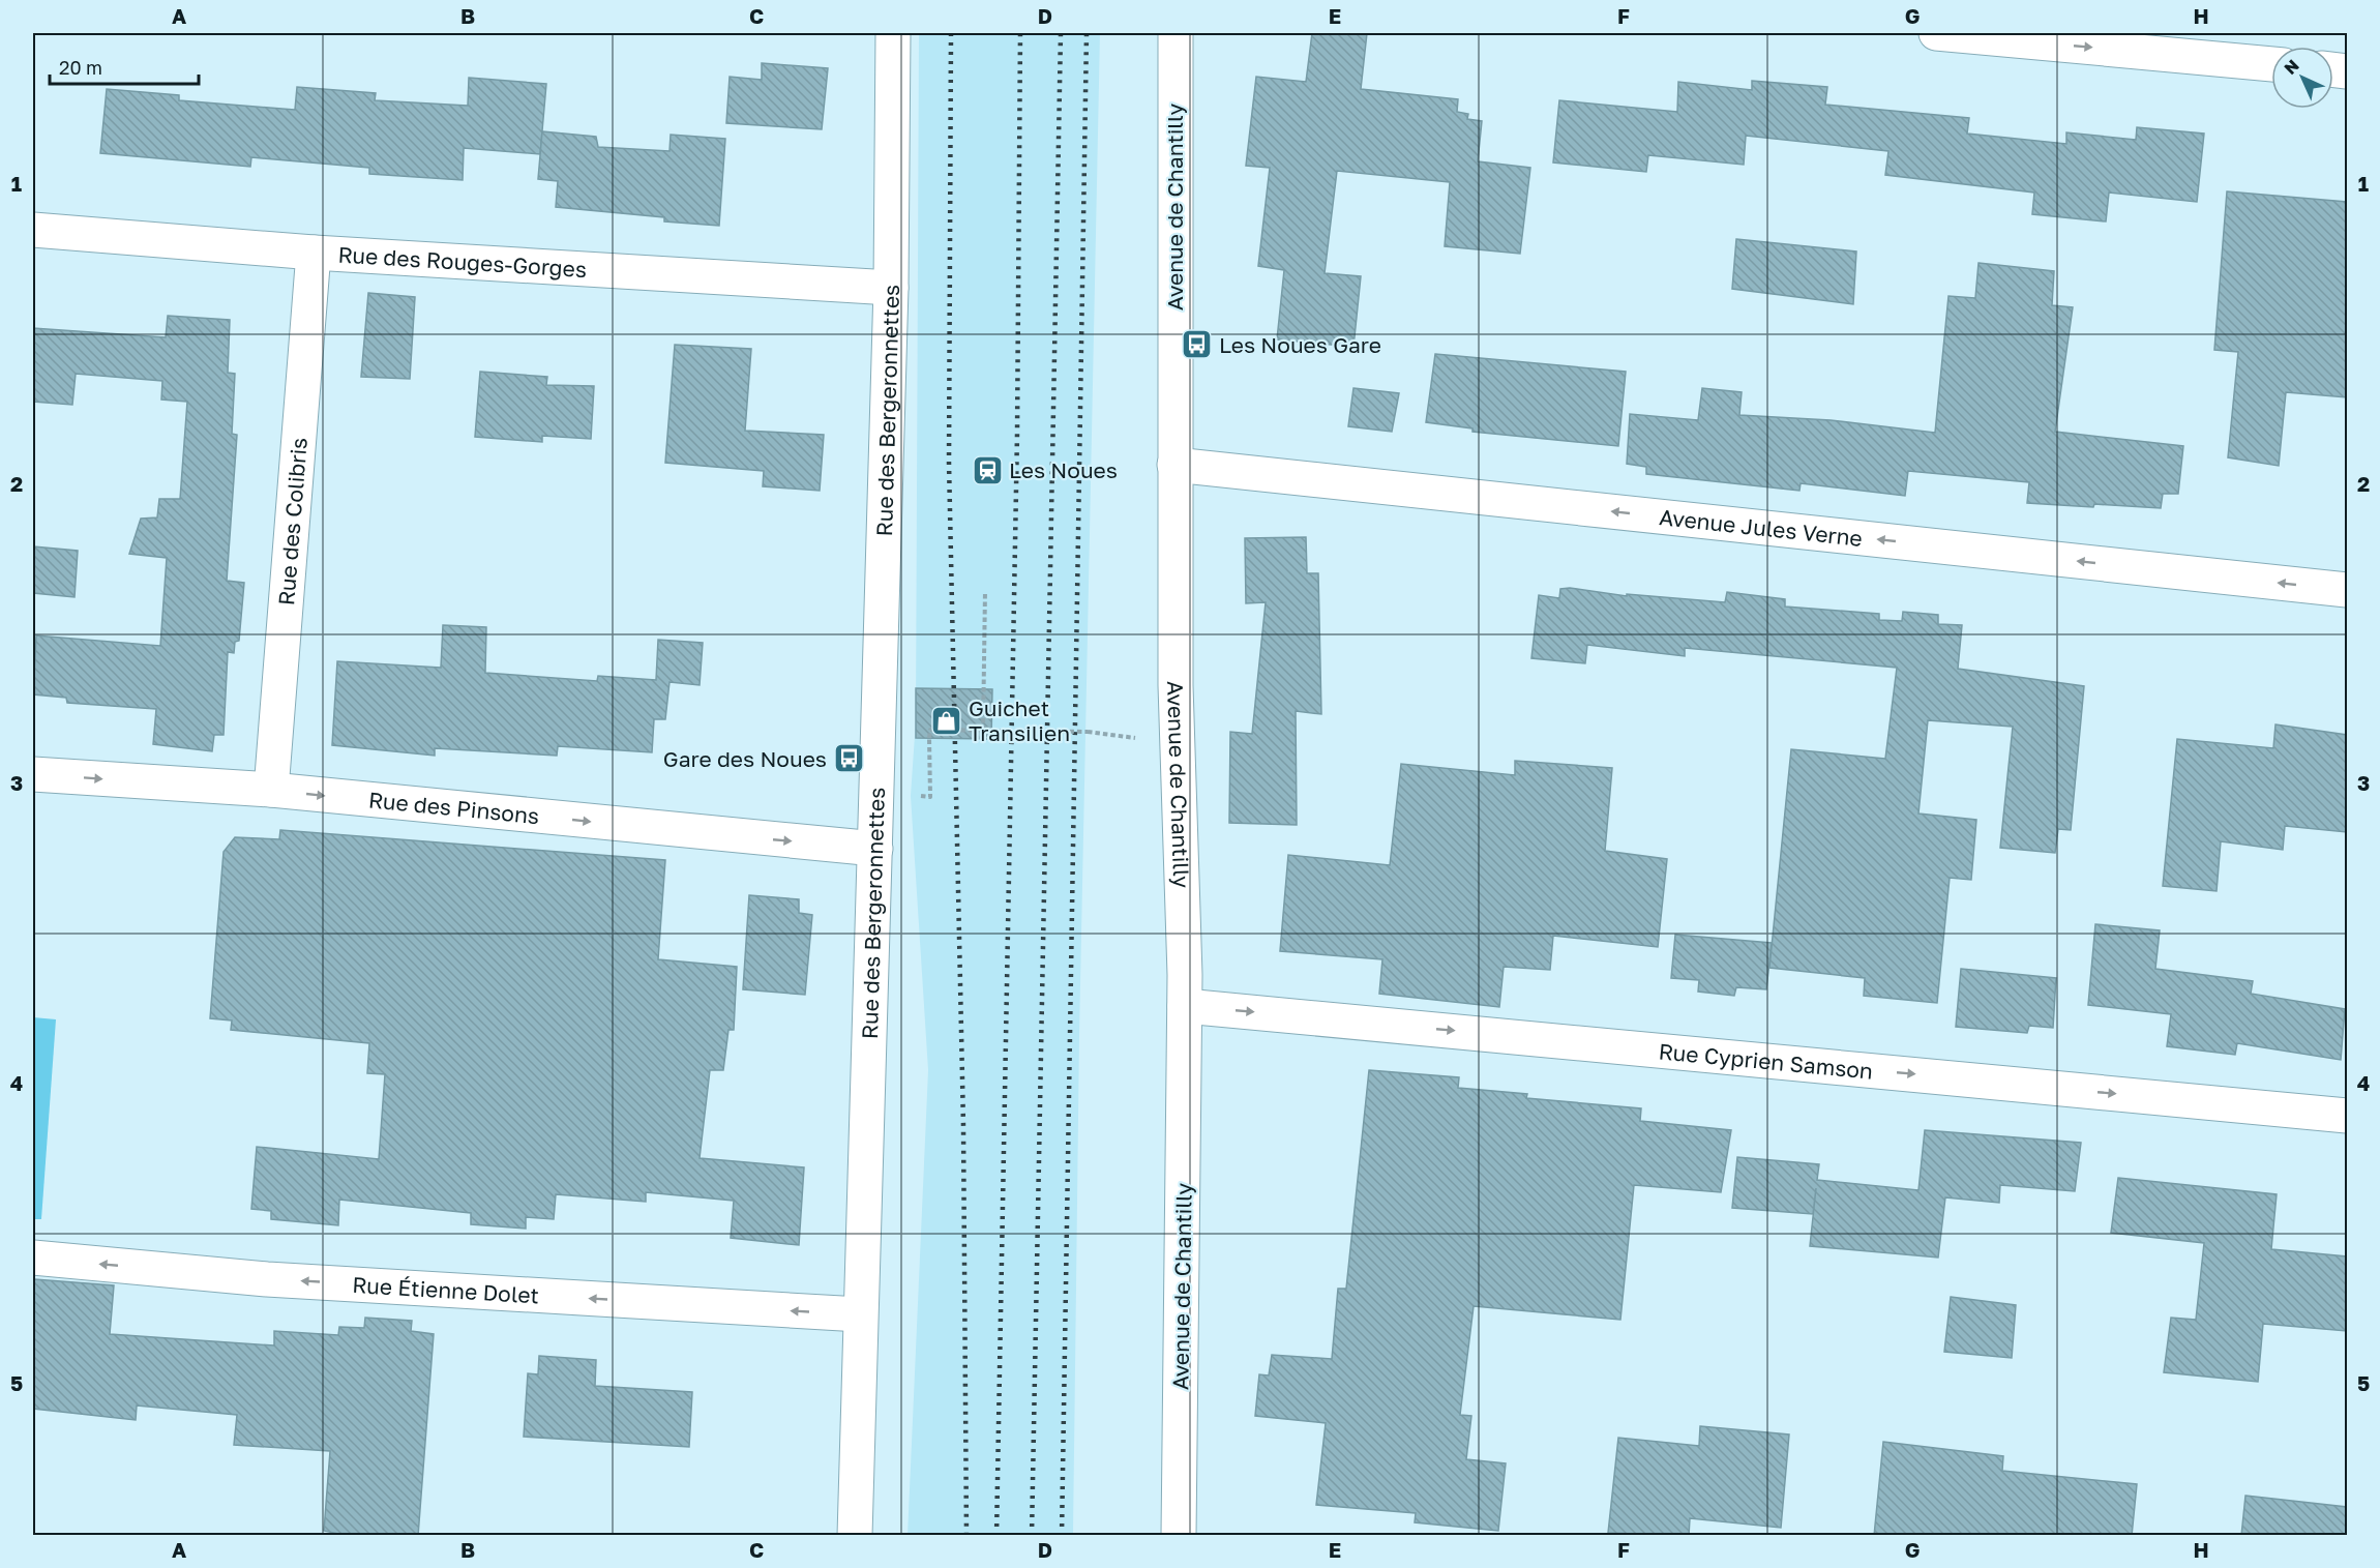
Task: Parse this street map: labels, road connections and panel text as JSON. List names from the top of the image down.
{
  "streets": {
    "street": [
      "Avenue de Chantilly",
      "Rue des Rouges-Gorges",
      "Rue des Bergeronnettes",
      "Rue des Colibris",
      "Avenue Jules Verne",
      "Rue des Pinsons",
      "Rue Cyprien Samson",
      "Rue Étienne Dolet"
    ]
  },
  "crossings": [
    ["Avenue de Chantilly", "Avenue Jules Verne"],
    ["Avenue de Chantilly", "Rue Cyprien Samson"],
    ["Rue des Rouges-Gorges", "Rue des Bergeronnettes"],
    ["Rue des Rouges-Gorges", "Rue des Colibris"],
    ["Rue des Bergeronnettes", "Rue des Pinsons"],
    ["Rue des Bergeronnettes", "Rue Étienne Dolet"],
    ["Rue des Colibris", "Rue des Pinsons"]
  ],
  "one_way": [
    "Avenue Jules Verne",
    "Rue des Pinsons",
    "Rue Cyprien Samson",
    "Rue Étienne Dolet"
  ],
  "places": {
    "bus stop": ["Les Noues Gare", "Gare des Noues"],
    "station": ["Les Noues"],
    "shop": ["Guichet Transilien"]
  },
  "scale_bar": "20 m",
  "north": "top left",
  "grid": {
    "columns": [
      "A",
      "B",
      "C",
      "D",
      "E",
      "F",
      "G",
      "H"
    ],
    "rows": [
      "1",
      "2",
      "3",
      "4",
      "5"
    ]
  }
}
